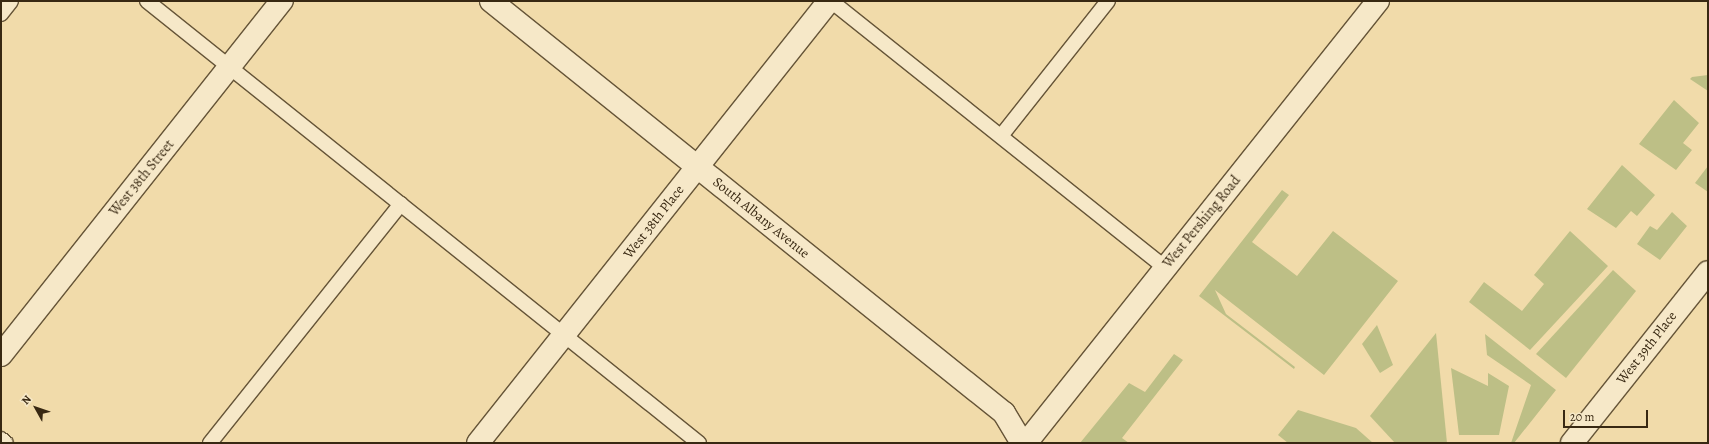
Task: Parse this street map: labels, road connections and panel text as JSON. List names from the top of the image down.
{
  "streets": {
    "street": [
      "West 38th Street",
      "South Albany Avenue",
      "West 38th Place",
      "West Pershing Road",
      "West 39th Place"
    ]
  },
  "crossings": [
    ["South Albany Avenue", "West 38th Place"]
  ],
  "scale_bar": "20 m",
  "north": "top left"
}
